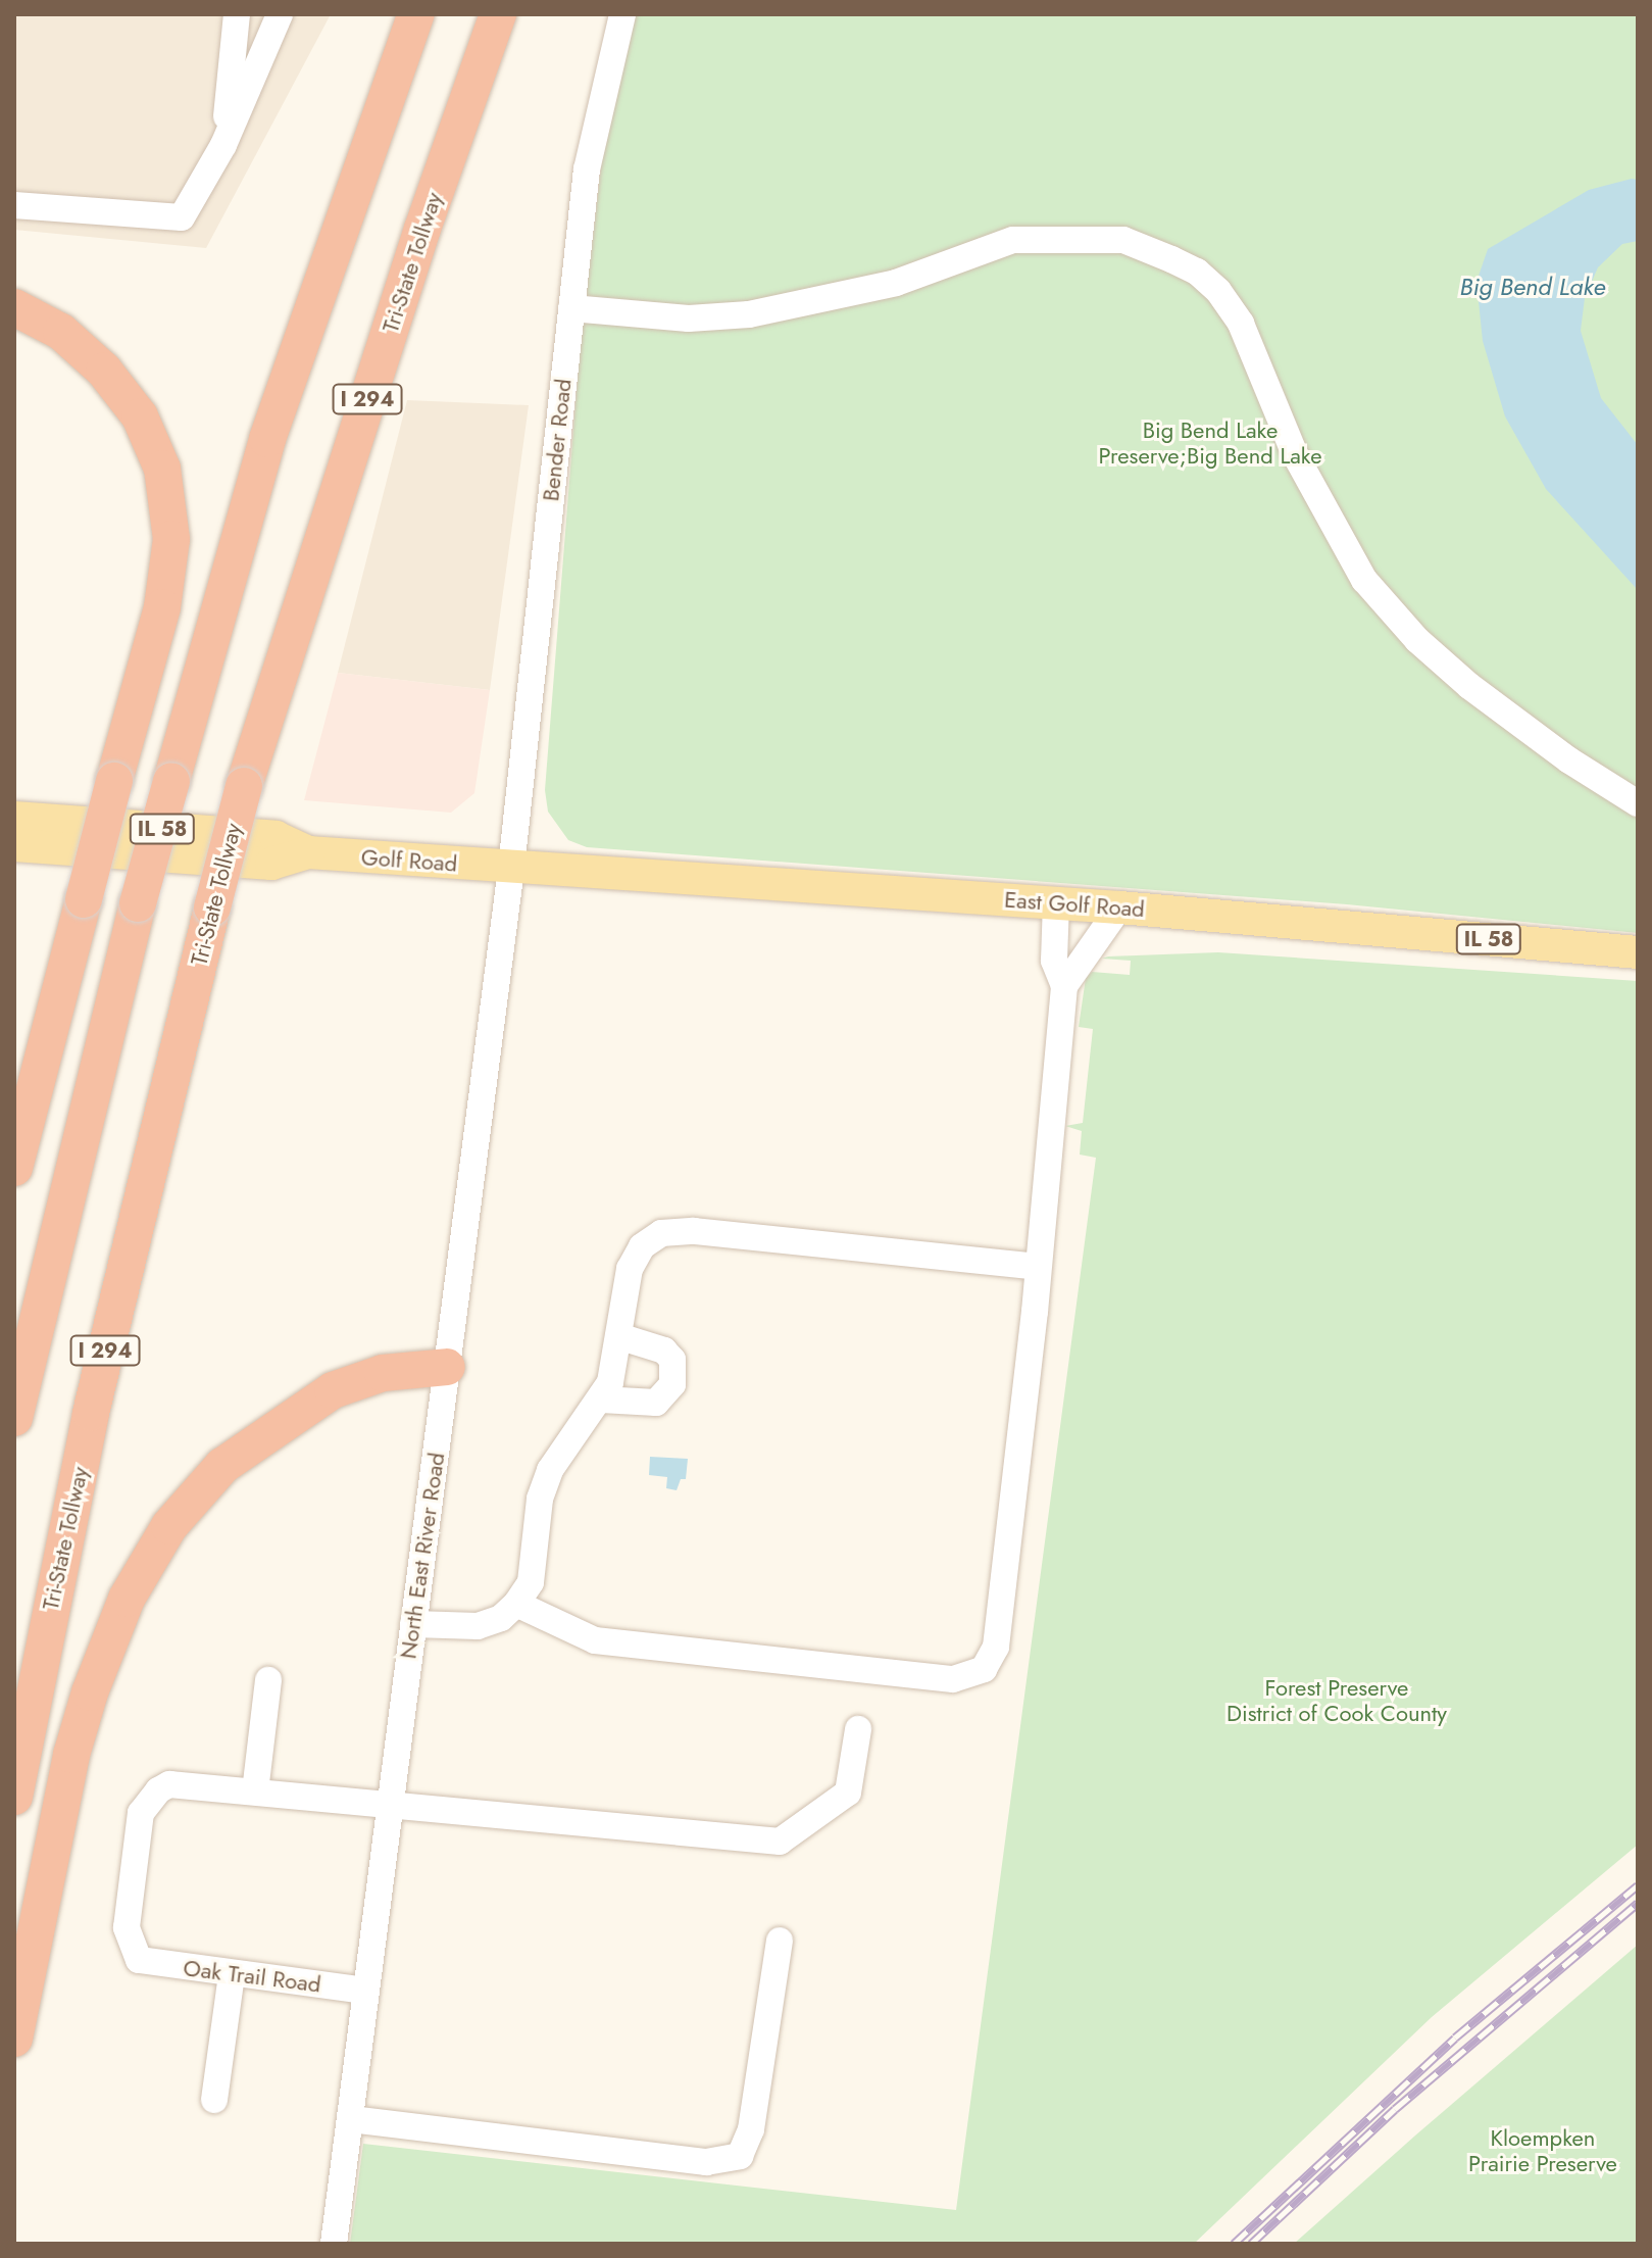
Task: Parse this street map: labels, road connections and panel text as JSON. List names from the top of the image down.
{
  "streets": {
    "highway": ["Tri-State Tollway", "I 294"],
    "main road": ["IL 58", "Golf Road", "East Golf Road"],
    "street": ["Bender Road", "North East River Road", "Oak Trail Road"]
  },
  "crossings": [
    ["Bender Road", "Golf Road"],
    ["Bender Road", "East Golf Road"],
    ["Bender Road", "North East River Road"],
    ["Golf Road", "East Golf Road"],
    ["Golf Road", "North East River Road"],
    ["East Golf Road", "North East River Road"],
    ["North East River Road", "Oak Trail Road"]
  ],
  "water": ["Big Bend Lake"],
  "parks": ["Big Bend Lake Preserve;Big Bend Lake", "Forest Preserve District of Cook County", "Kloempken Prairie Preserve"]
}
